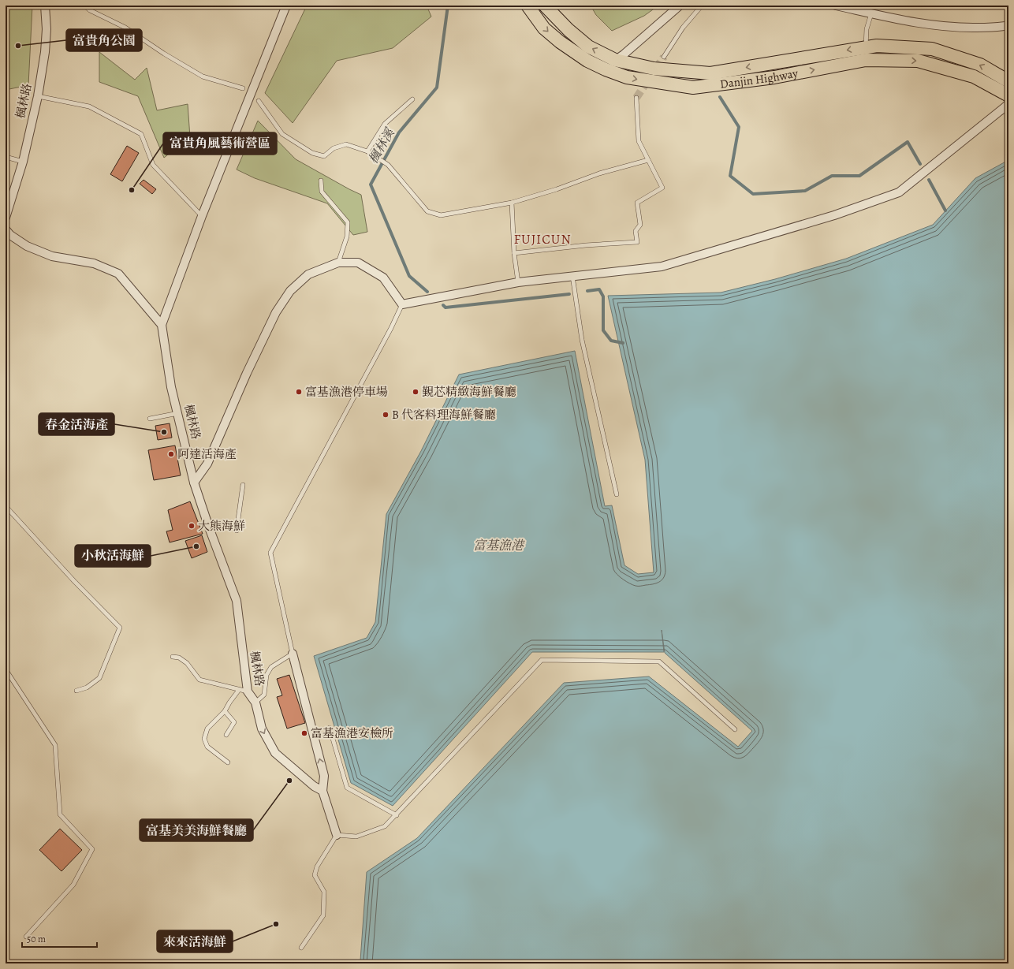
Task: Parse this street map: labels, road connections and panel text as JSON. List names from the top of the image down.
{
  "streets": {
    "main road": ["Danjin Highway"],
    "street": ["楓林路"]
  },
  "districts": ["FUJICUN"],
  "water": ["楓林溪", "富基漁港"],
  "places": [
    "富貴角公園",
    "富貴角風藝術營區",
    "富基漁港停車場",
    "覲芯精緻海鮮餐廳",
    "B 代客料理海鮮餐廳",
    "春金活海產",
    "阿達活海產",
    "大熊海鮮",
    "小秋活海鮮",
    "富基漁港安檢所",
    "富基美美海鮮餐廳",
    "來來活海鮮"
  ],
  "scale_bar": "50 m"
}
